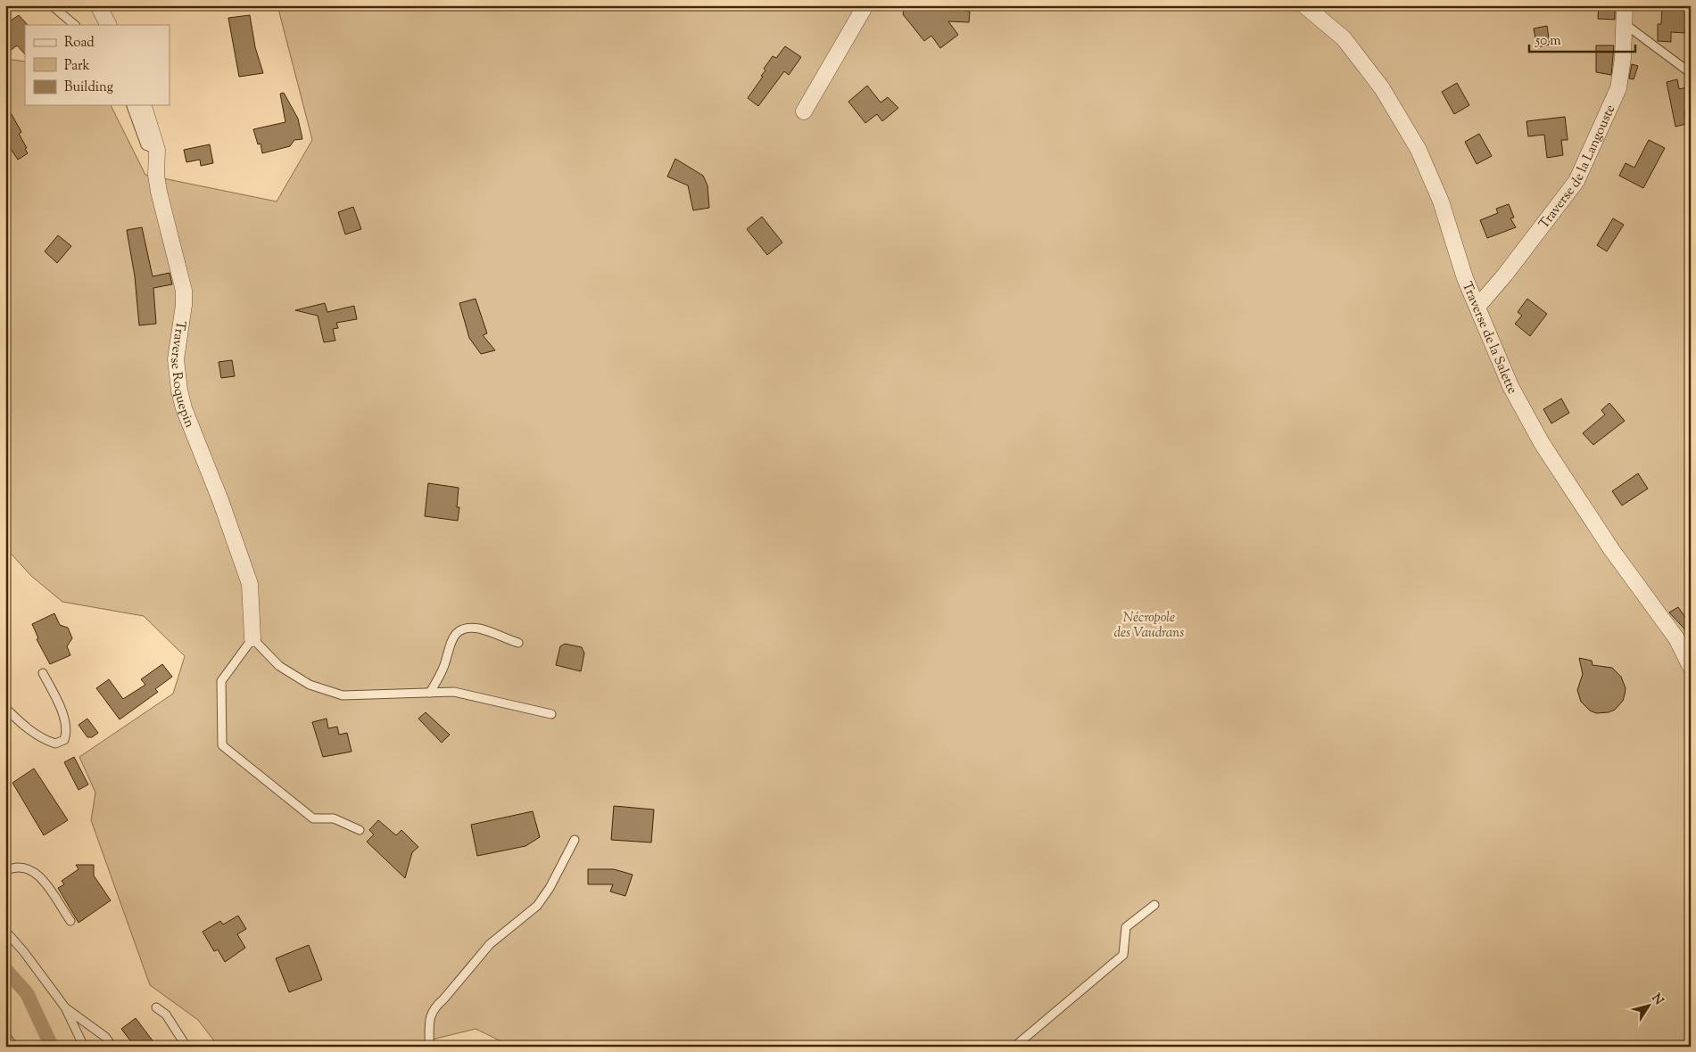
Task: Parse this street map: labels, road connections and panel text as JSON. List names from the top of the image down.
{
  "streets": {
    "street": ["Traverse de la Langouste", "Traverse de la Salette", "Traverse Roquepin"]
  },
  "crossings": [
    ["Traverse de la Langouste", "Traverse de la Salette"]
  ],
  "parks": ["Nécropole des Vaudrans"],
  "legend": ["Road", "Park", "Building"],
  "scale_bar": "50 m",
  "north": "top right"
}
